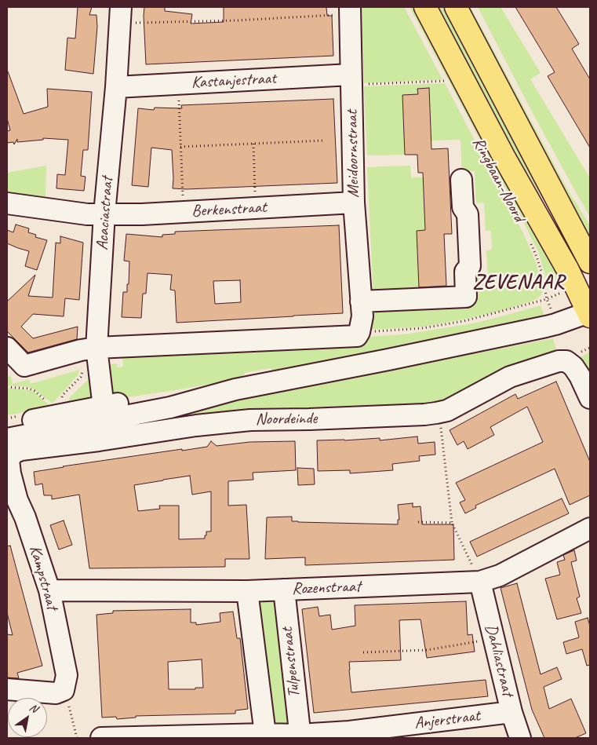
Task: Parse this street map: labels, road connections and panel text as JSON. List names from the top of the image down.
{
  "streets": {
    "main road": ["Ringbaan-Noord"],
    "street": [
      "Kastanjestraat",
      "Meidoornstraat",
      "Berkenstraat",
      "Acaciastraat",
      "Noordeinde",
      "Kampstraat",
      "Rozenstraat",
      "Dahliastraat",
      "Tulpenstraat",
      "Anjerstraat"
    ]
  },
  "crossings": [
    ["Kastanjestraat", "Meidoornstraat"],
    ["Kastanjestraat", "Acaciastraat"],
    ["Meidoornstraat", "Berkenstraat"],
    ["Ringbaan-Noord", "Noordeinde"],
    ["Berkenstraat", "Acaciastraat"],
    ["Acaciastraat", "Noordeinde"],
    ["Noordeinde", "Kampstraat"],
    ["Kampstraat", "Rozenstraat"],
    ["Rozenstraat", "Dahliastraat"],
    ["Rozenstraat", "Tulpenstraat"],
    ["Dahliastraat", "Anjerstraat"],
    ["Tulpenstraat", "Anjerstraat"]
  ],
  "districts": ["ZEVENAAR"],
  "north": "top right"
}
